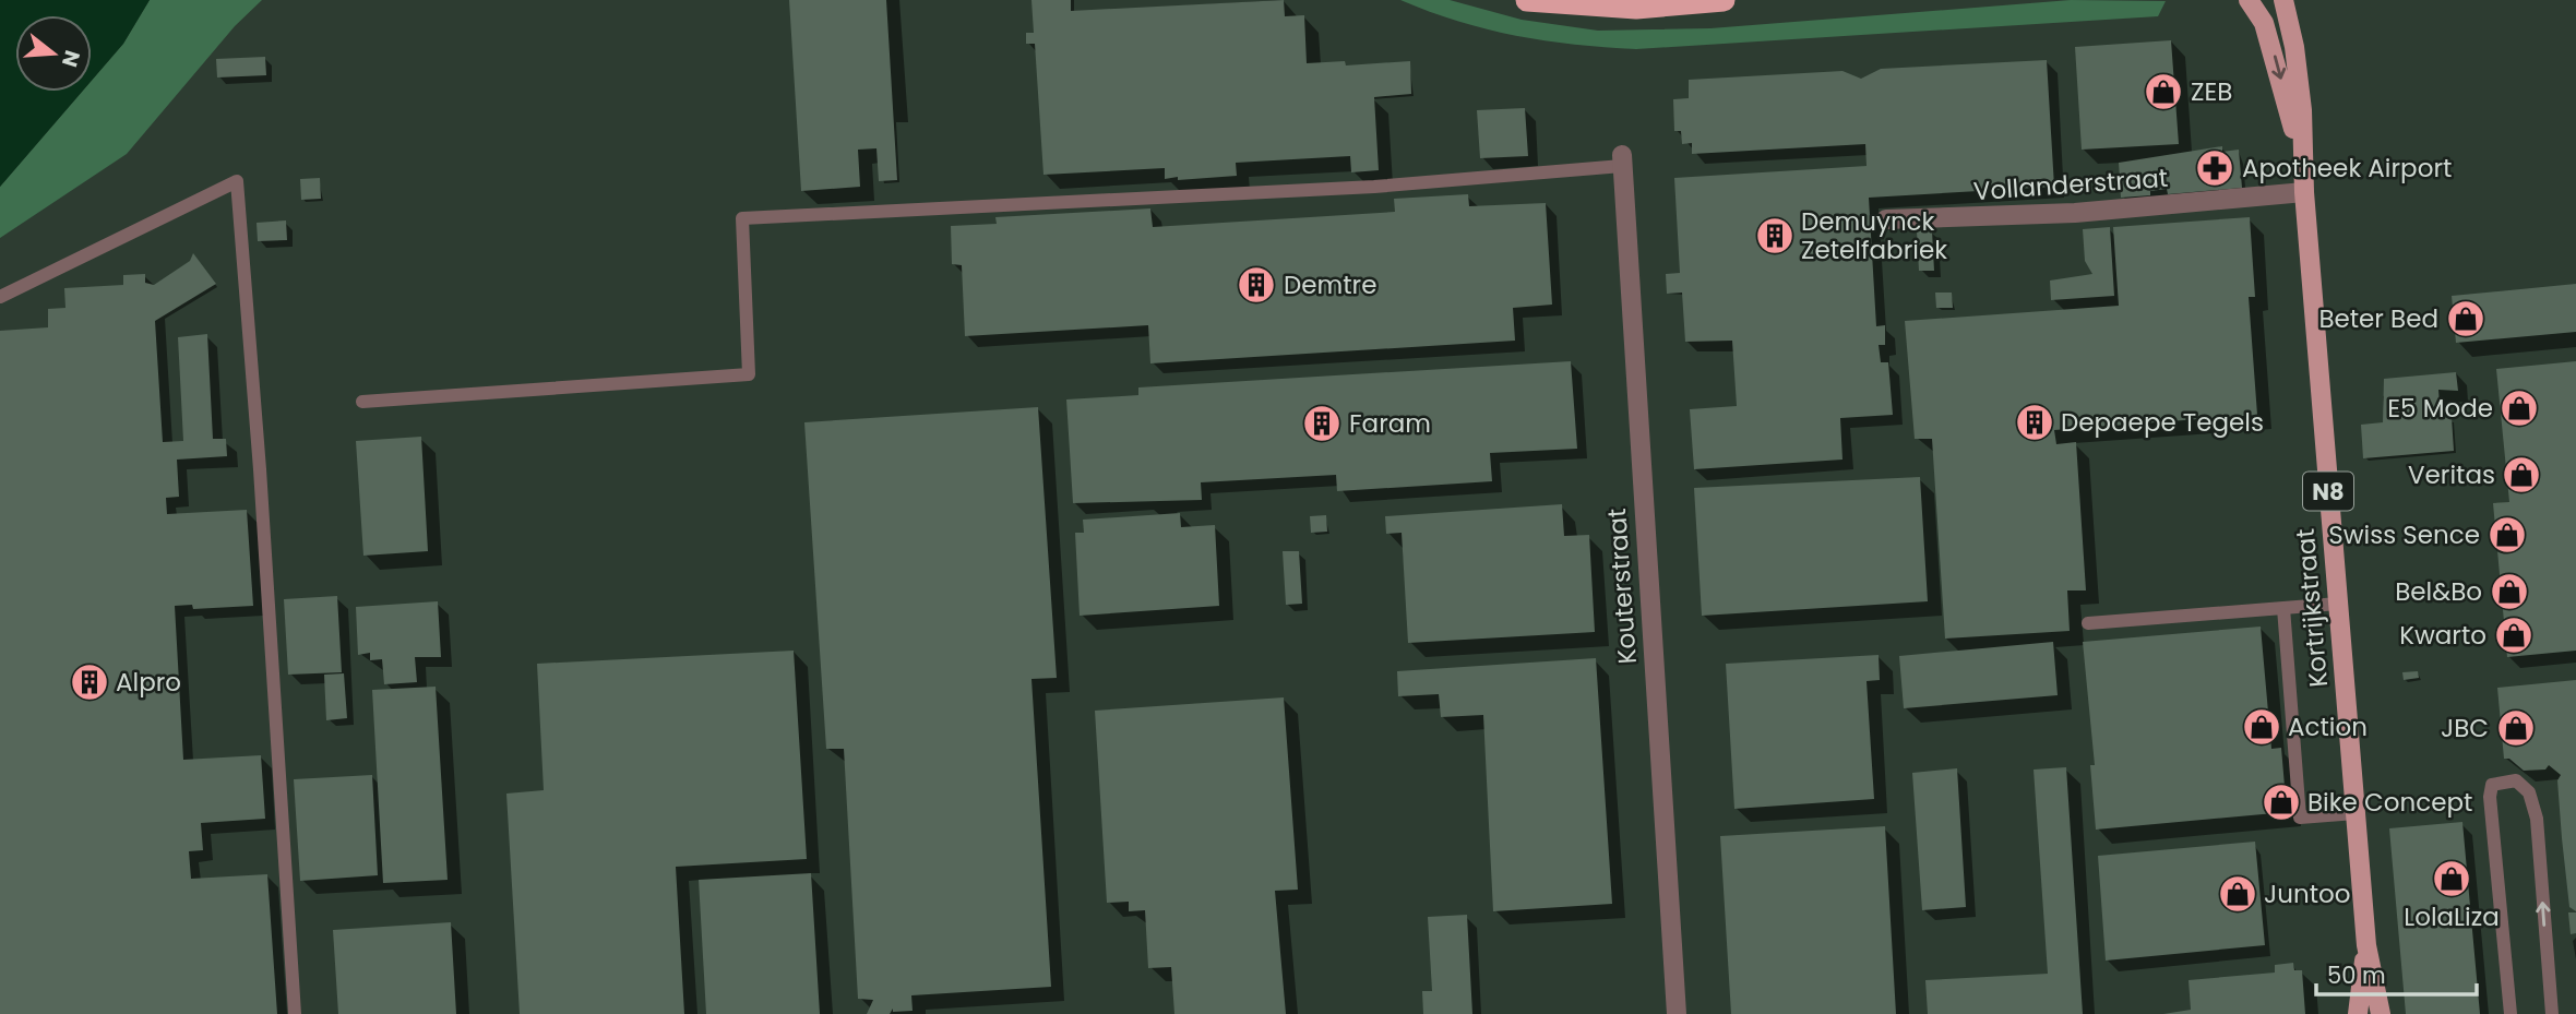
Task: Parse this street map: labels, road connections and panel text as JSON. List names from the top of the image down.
{
  "streets": {
    "main road": ["N8", "Kortrijkstraat"],
    "street": ["Vollanderstraat", "Kouterstraat"]
  },
  "crossings": [
    ["Vollanderstraat", "Kortrijkstraat"]
  ],
  "places": {
    "shop": [
      "ZEB",
      "Beter Bed",
      "E5 Mode",
      "Veritas",
      "Swiss Sence",
      "Bel&Bo",
      "Kwarto",
      "Action",
      "JBC",
      "Bike Concept",
      "LolaLiza",
      "Juntoo"
    ],
    "pharmacy": ["Apotheek Airport"],
    "building": [
      "Demuynck Zetelfabriek",
      "Demtre",
      "Depaepe Tegels",
      "Faram",
      "Alpro"
    ]
  },
  "scale_bar": "50 m",
  "north": "right"
}
